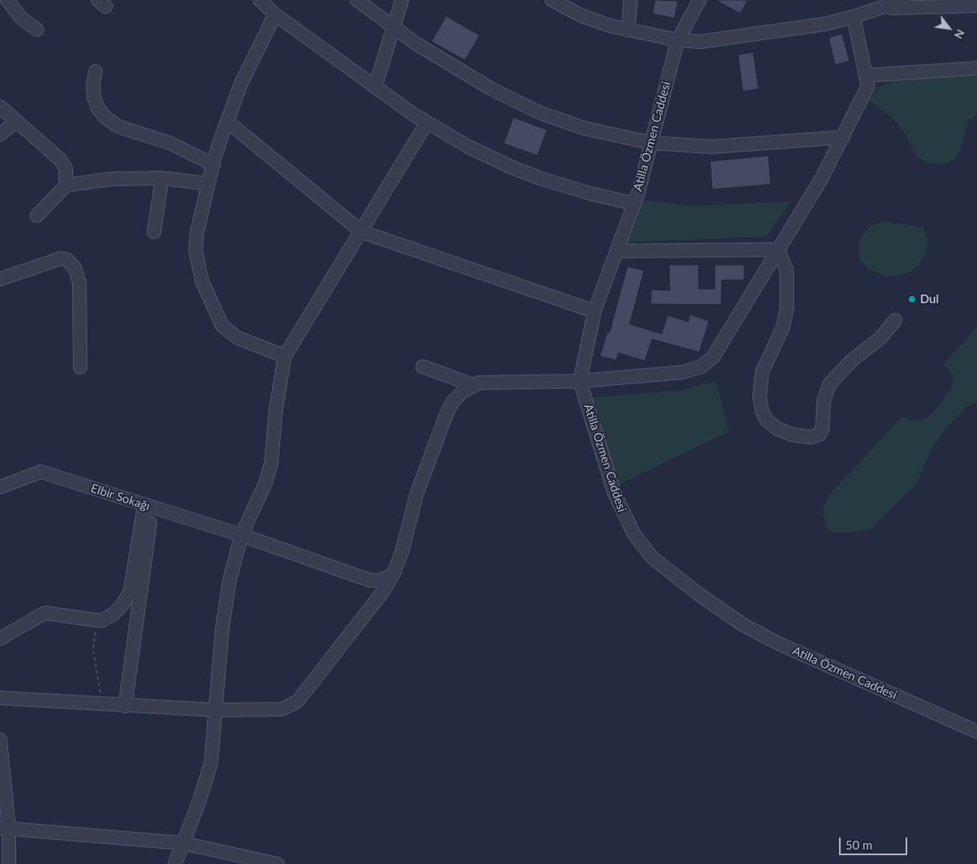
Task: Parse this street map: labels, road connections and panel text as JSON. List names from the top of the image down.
{
  "streets": {
    "street": ["Atilla Özmen Caddesi", "Elbir Sokağı"]
  },
  "places": ["Dul"],
  "scale_bar": "50 m",
  "north": "bottom right"
}
